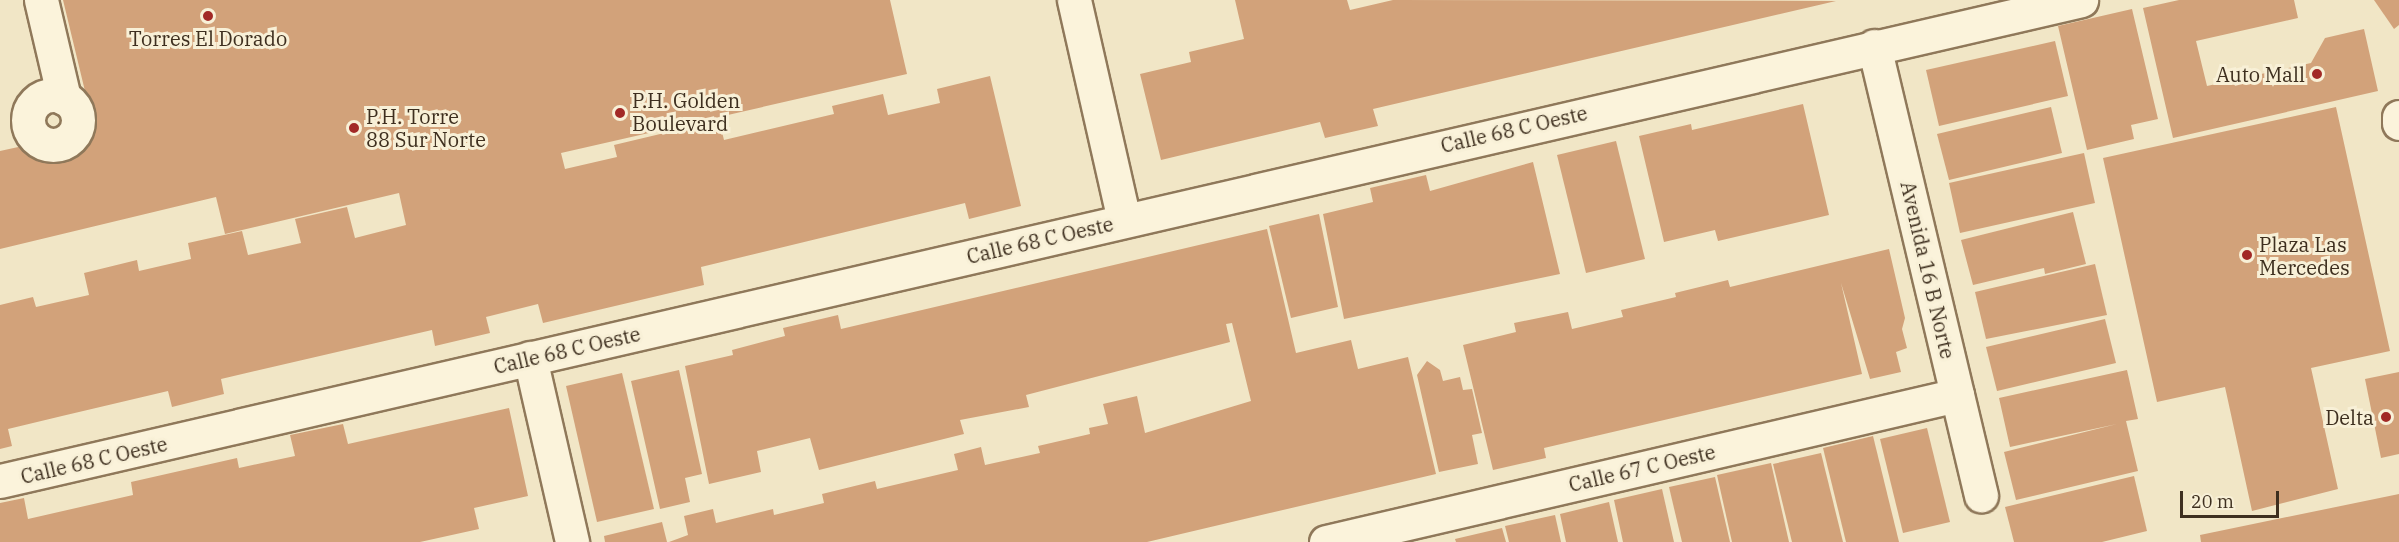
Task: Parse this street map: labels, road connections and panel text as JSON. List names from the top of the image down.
{
  "streets": {
    "street": ["Calle 68 C Oeste", "Avenida 16 B Norte", "Calle 67 C Oeste"]
  },
  "crossings": [
    ["Calle 68 C Oeste", "Avenida 16 B Norte"],
    ["Avenida 16 B Norte", "Calle 67 C Oeste"]
  ],
  "places": [
    "Torres El Dorado",
    "Auto Mall",
    "P.H. Golden Boulevard",
    "P.H. Torre 88 Sur Norte",
    "Plaza Las Mercedes",
    "Delta"
  ],
  "scale_bar": "20 m"
}
